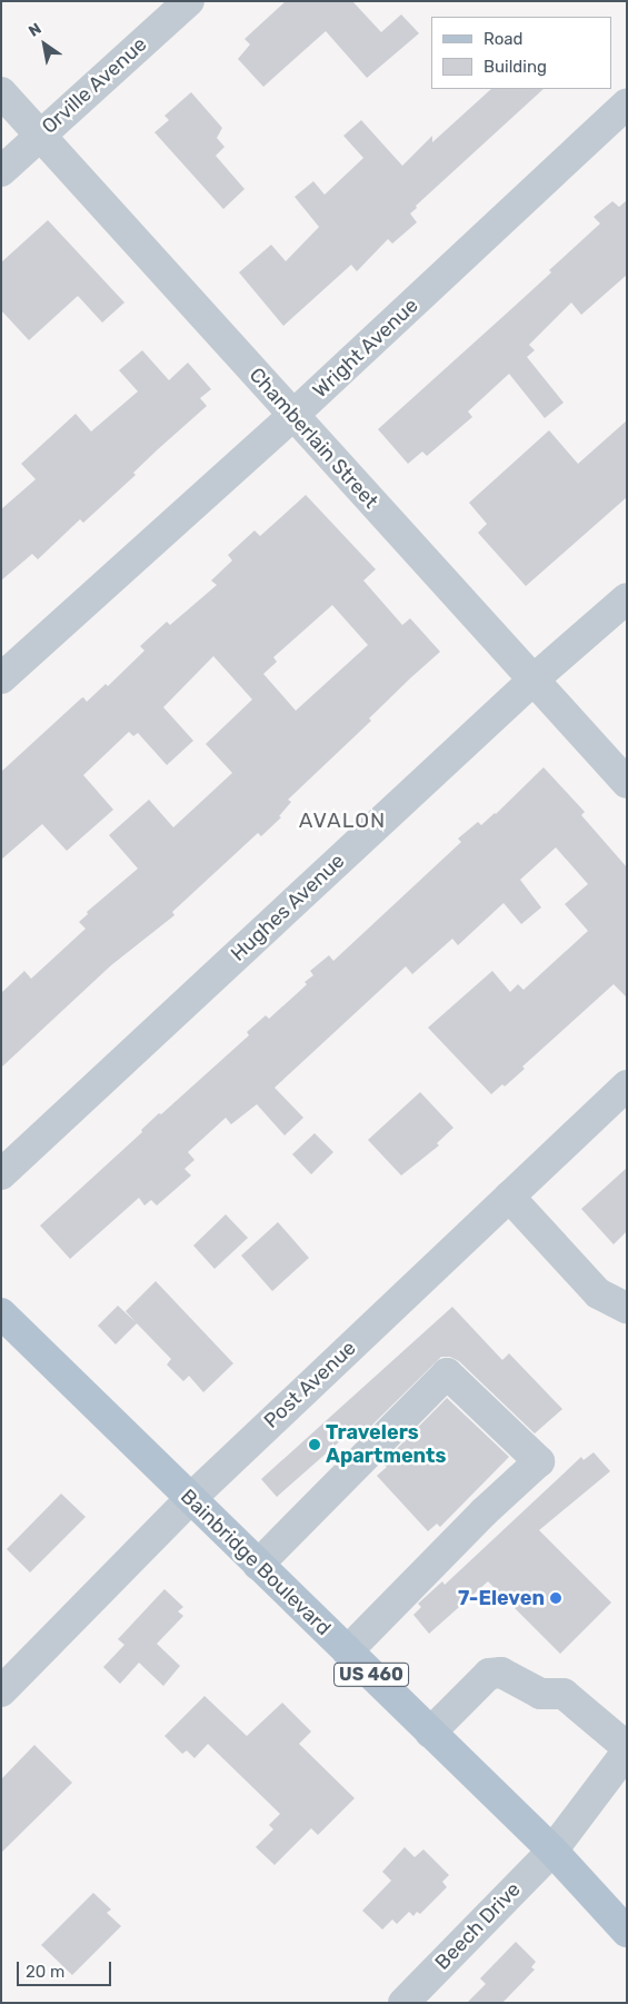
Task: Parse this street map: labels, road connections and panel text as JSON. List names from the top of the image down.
{
  "streets": {
    "main road": ["Bainbridge Boulevard", "US 460"],
    "street": [
      "Orville Avenue",
      "Wright Avenue",
      "Chamberlain Street",
      "Hughes Avenue",
      "Post Avenue",
      "Beech Drive"
    ]
  },
  "crossings": [
    ["Orville Avenue", "Chamberlain Street"],
    ["Wright Avenue", "Chamberlain Street"],
    ["Chamberlain Street", "Hughes Avenue"],
    ["Post Avenue", "Bainbridge Boulevard"],
    ["Bainbridge Boulevard", "Beech Drive"]
  ],
  "districts": ["AVALON"],
  "places": ["Travelers Apartments", "7-Eleven"],
  "legend": ["Road", "Building"],
  "scale_bar": "20 m",
  "north": "top left"
}
